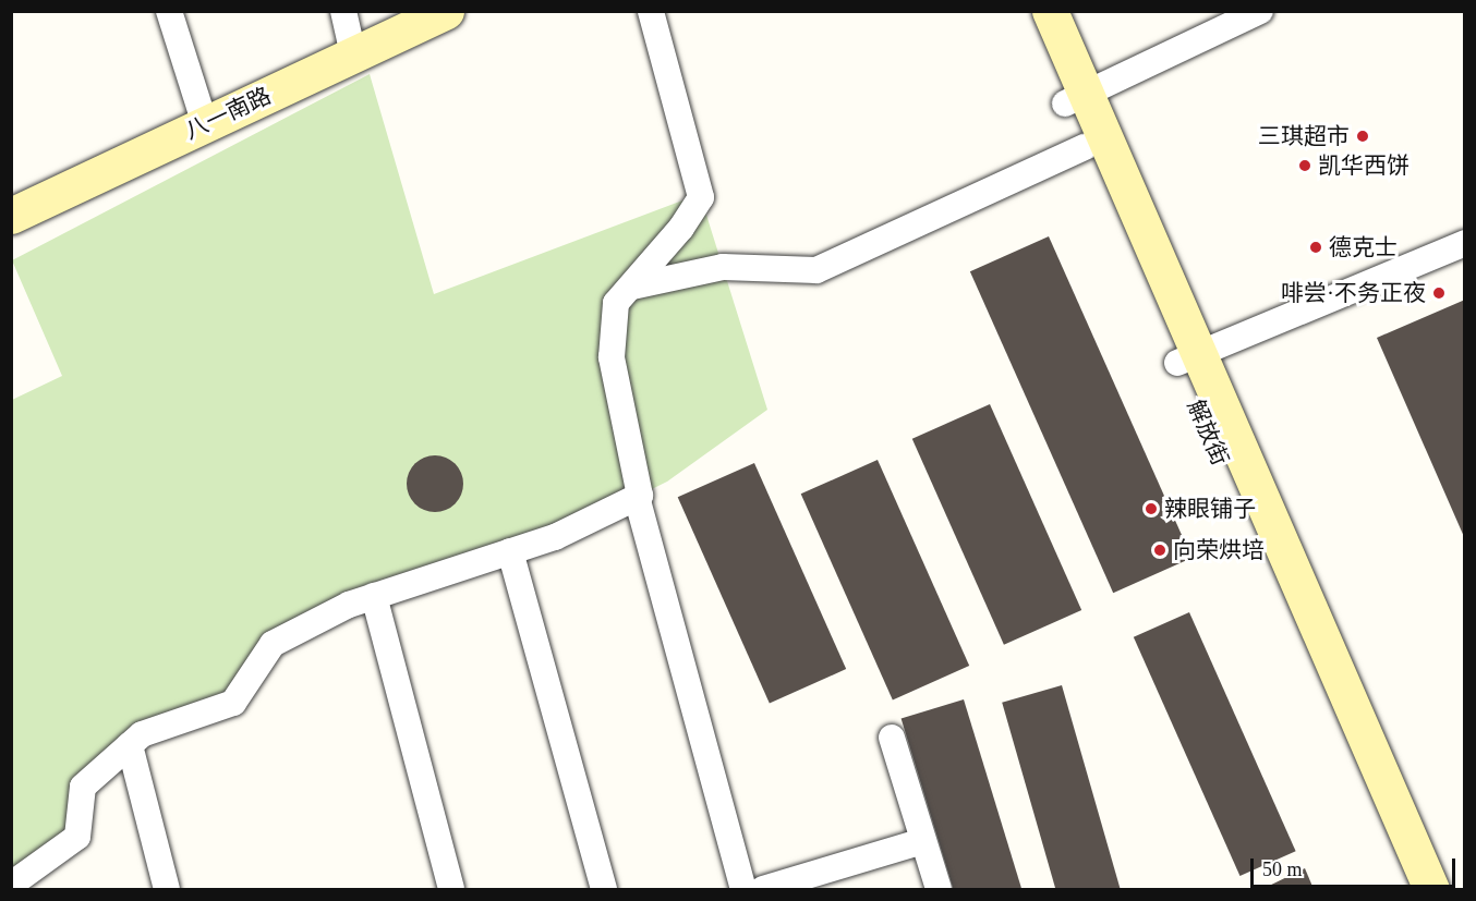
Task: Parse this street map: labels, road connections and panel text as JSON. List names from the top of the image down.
{
  "streets": {
    "main road": ["八一南路", "解放街"]
  },
  "places": [
    "三琪超市",
    "凯华西饼",
    "德克士",
    "啡尝·不务正夜",
    "辣眼铺子",
    "向荣烘培"
  ],
  "scale_bar": "50 m"
}
